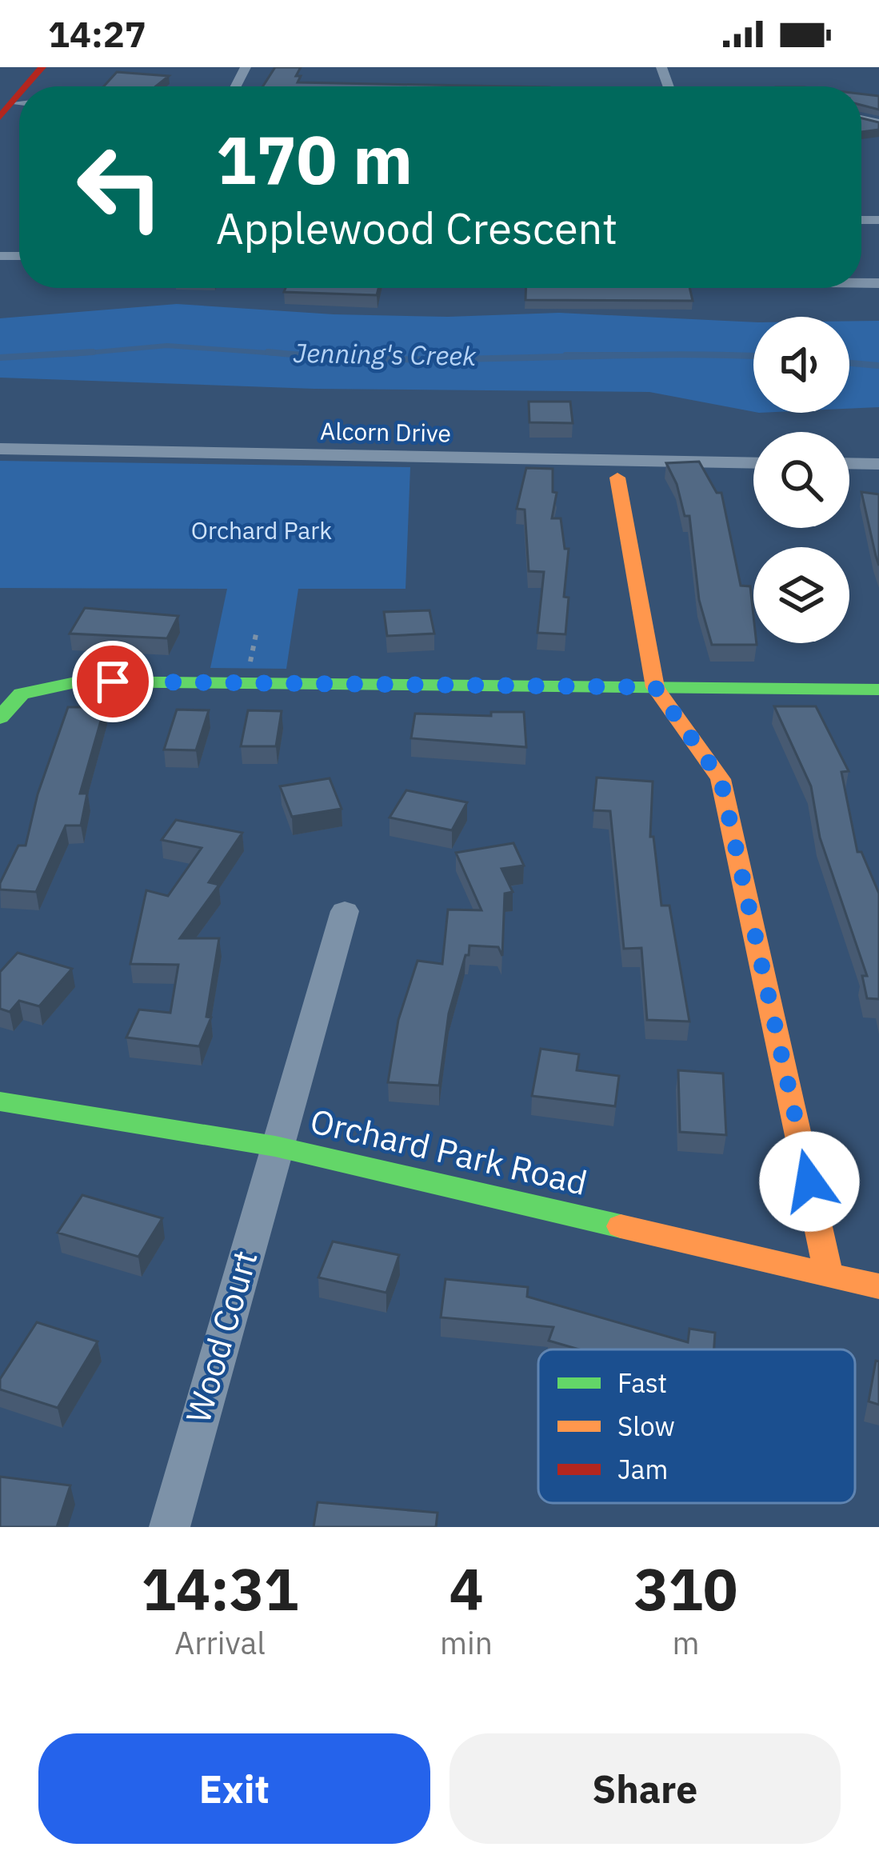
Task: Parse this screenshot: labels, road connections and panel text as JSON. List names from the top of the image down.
{
  "streets": {
    "street": ["Alcorn Drive", "Orchard Park Road", "Wood Court"]
  },
  "crossings": [
    ["Orchard Park Road", "Wood Court"]
  ],
  "water": ["Jenning's Creek"],
  "parks": ["Orchard Park"],
  "legend": ["Fast", "Slow", "Jam"],
  "page": {
    "status": "14:27",
    "turn": ["170 m", "Applewood Crescent"],
    "eta": [
      "14:31",
      "Arrival",
      "4",
      "min",
      "310",
      "m"
    ],
    "buttons": ["Exit", "Share"]
  }
}
